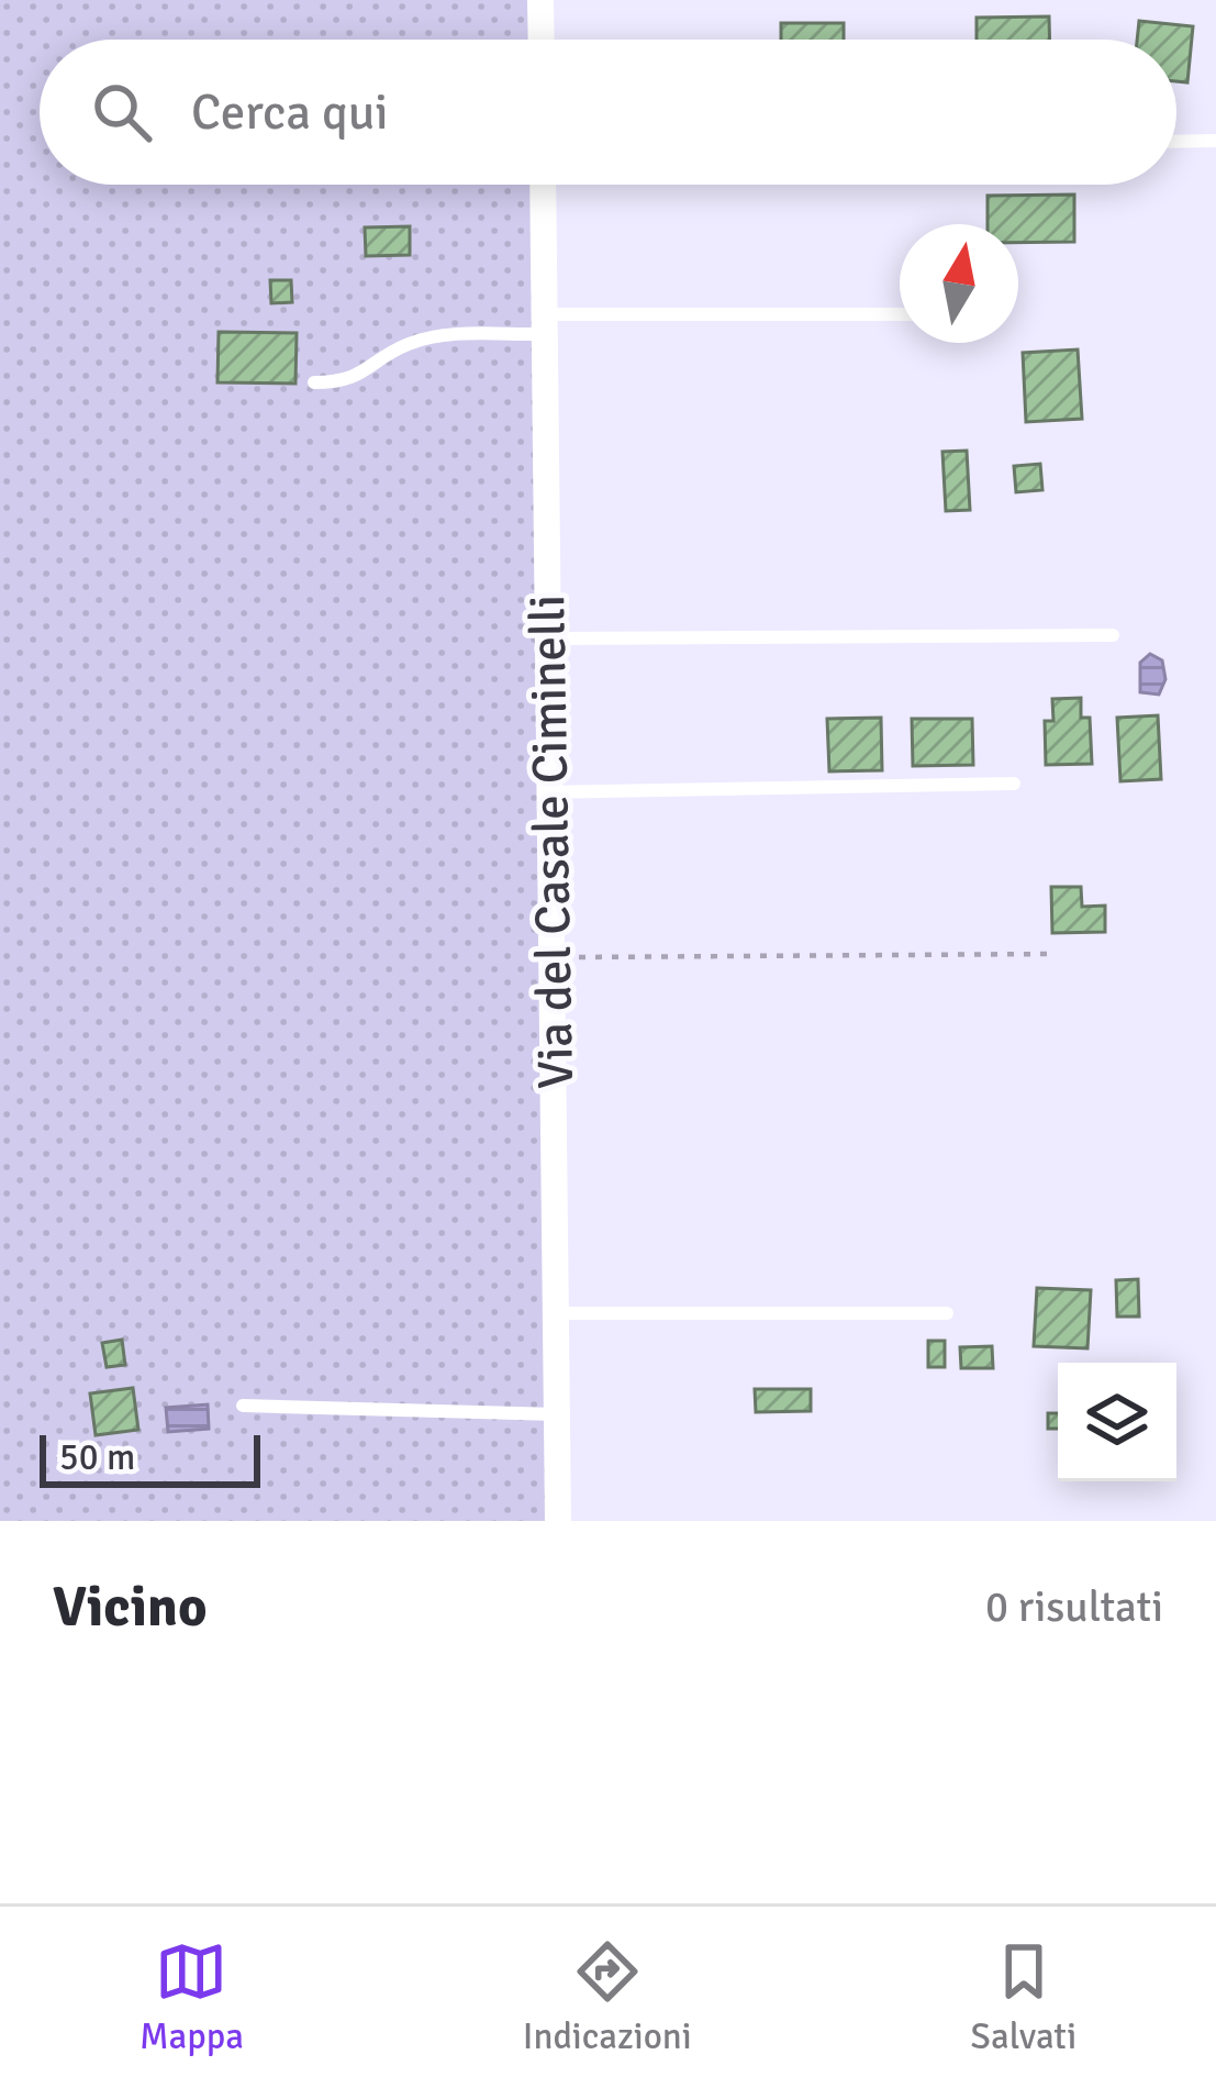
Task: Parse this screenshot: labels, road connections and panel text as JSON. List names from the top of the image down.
{
  "streets": {
    "street": ["Via del Casale Ciminelli"]
  },
  "scale_bar": "50 m",
  "north": "top",
  "page": {
    "search": "Cerca qui",
    "scale": "50 m",
    "heading": ["Vicino", "0 risultati"],
    "nav": ["Mappa", "Indicazioni", "Salvati"]
  }
}
